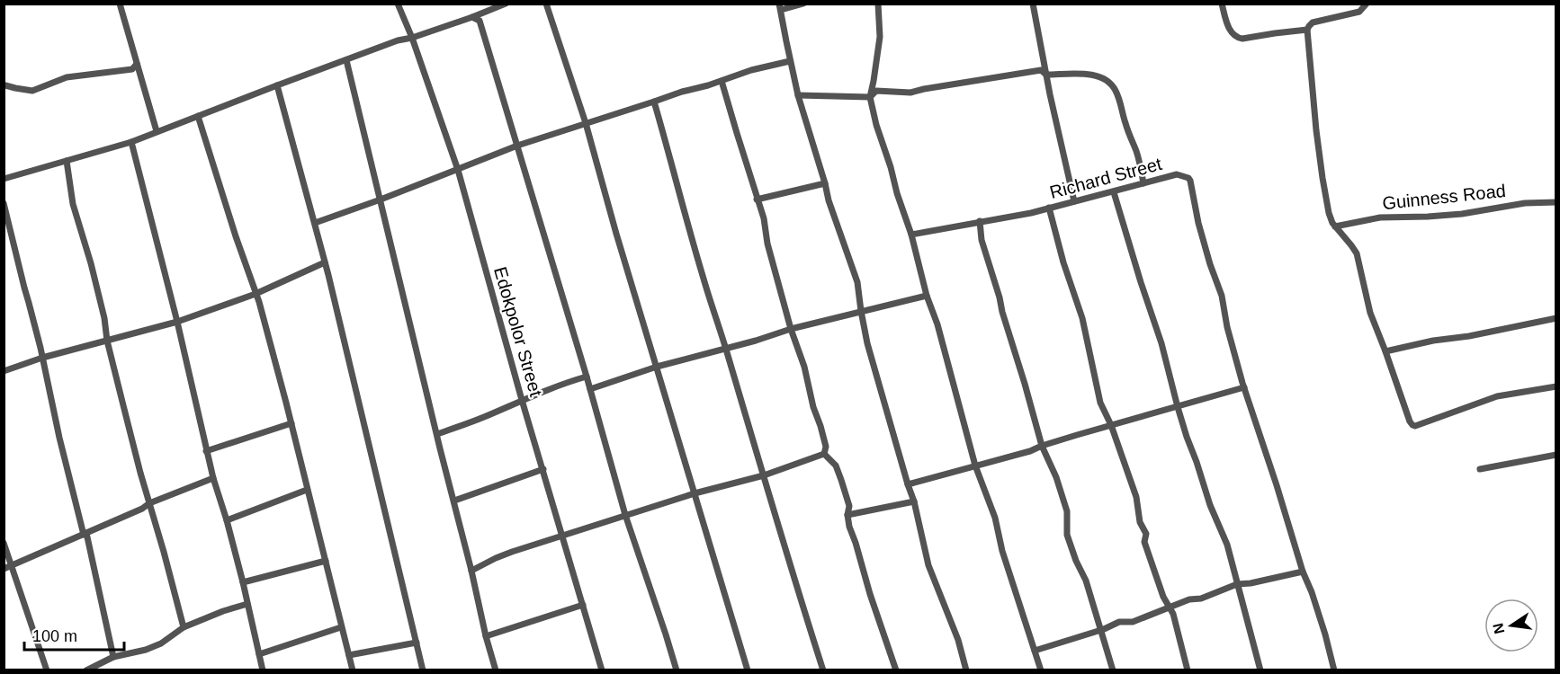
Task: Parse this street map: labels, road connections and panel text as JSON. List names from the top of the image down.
{
  "streets": {
    "street": ["Richard Street", "Guinness Road", "Edokpolor Street"]
  },
  "scale_bar": "100 m",
  "north": "left"
}
